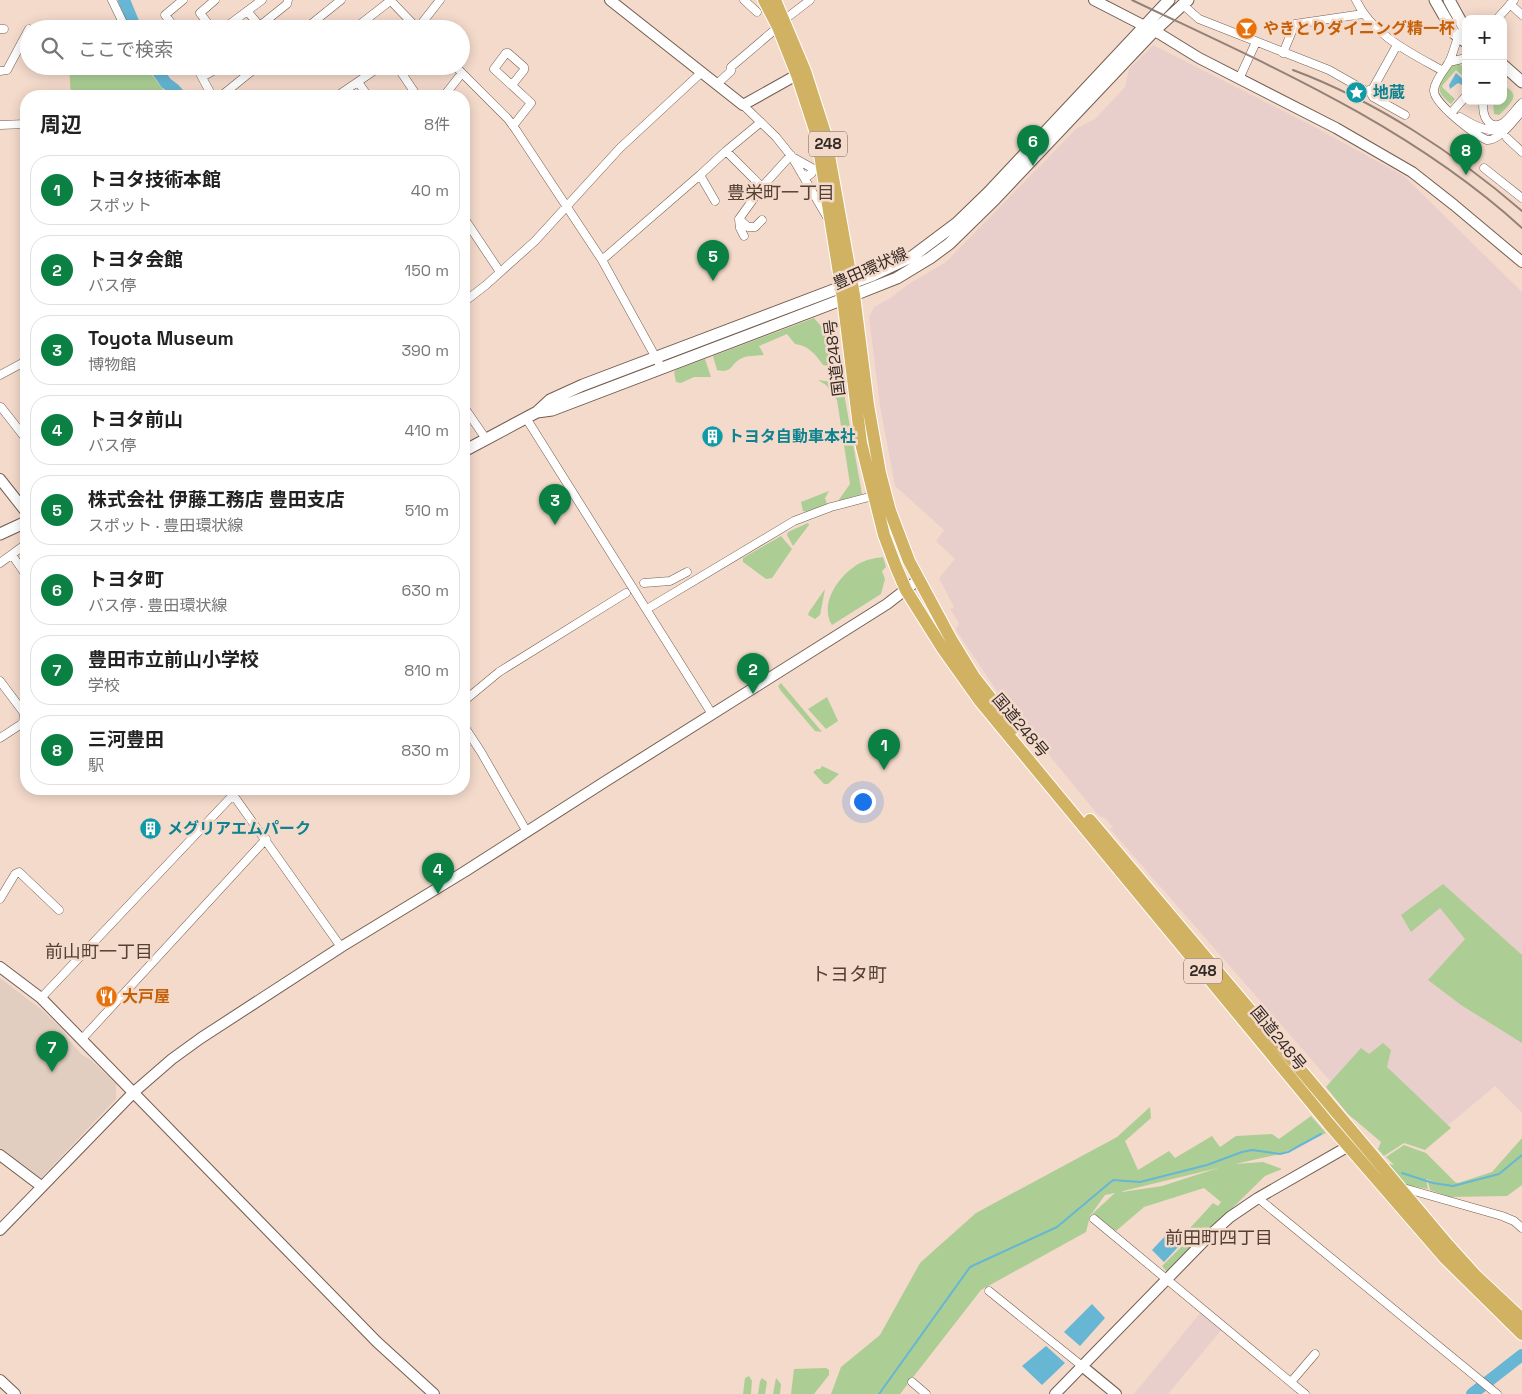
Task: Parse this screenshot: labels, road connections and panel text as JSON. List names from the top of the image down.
{
  "streets": {
    "highway": ["248", "国道248号"],
    "main road": ["豊田環状線"]
  },
  "crossings": [
    ["豊田環状線", "国道248号"]
  ],
  "districts": [
    "豊栄町一丁目",
    "前山町一丁目",
    "トヨタ町",
    "前田町四丁目"
  ],
  "places": {
    "bar": ["やきとりダイニング精一杯"],
    "place": ["地蔵"],
    "building": ["トヨタ自動車本社", "メグリアエムパーク"],
    "restaurant": ["大戸屋"]
  },
  "page": {
    "map_buttons": ["+", "−"],
    "search": "ここで検索",
    "heading": ["周辺", "8件"],
    "pins": [
      "6",
      "8",
      "5",
      "3",
      "2",
      "1",
      "4",
      "7"
    ],
    "list": [
      {
        "mark": "1",
        "name": "トヨタ技術本館",
        "note": "スポット",
        "value": "40 m"
      },
      {
        "mark": "2",
        "name": "トヨタ会館",
        "note": "バス停",
        "value": "150 m"
      },
      {
        "mark": "3",
        "name": "Toyota Museum",
        "note": "博物館",
        "value": "390 m"
      },
      {
        "mark": "4",
        "name": "トヨタ前山",
        "note": "バス停",
        "value": "410 m"
      },
      {
        "mark": "5",
        "name": "株式会社 伊藤工務店 豊田支店",
        "note": "スポット · 豊田環状線",
        "value": "510 m"
      },
      {
        "mark": "6",
        "name": "トヨタ町",
        "note": "バス停 · 豊田環状線",
        "value": "630 m"
      },
      {
        "mark": "7",
        "name": "豊田市立前山小学校",
        "note": "学校",
        "value": "810 m"
      },
      {
        "mark": "8",
        "name": "三河豊田",
        "note": "駅",
        "value": "830 m"
      }
    ]
  }
}
